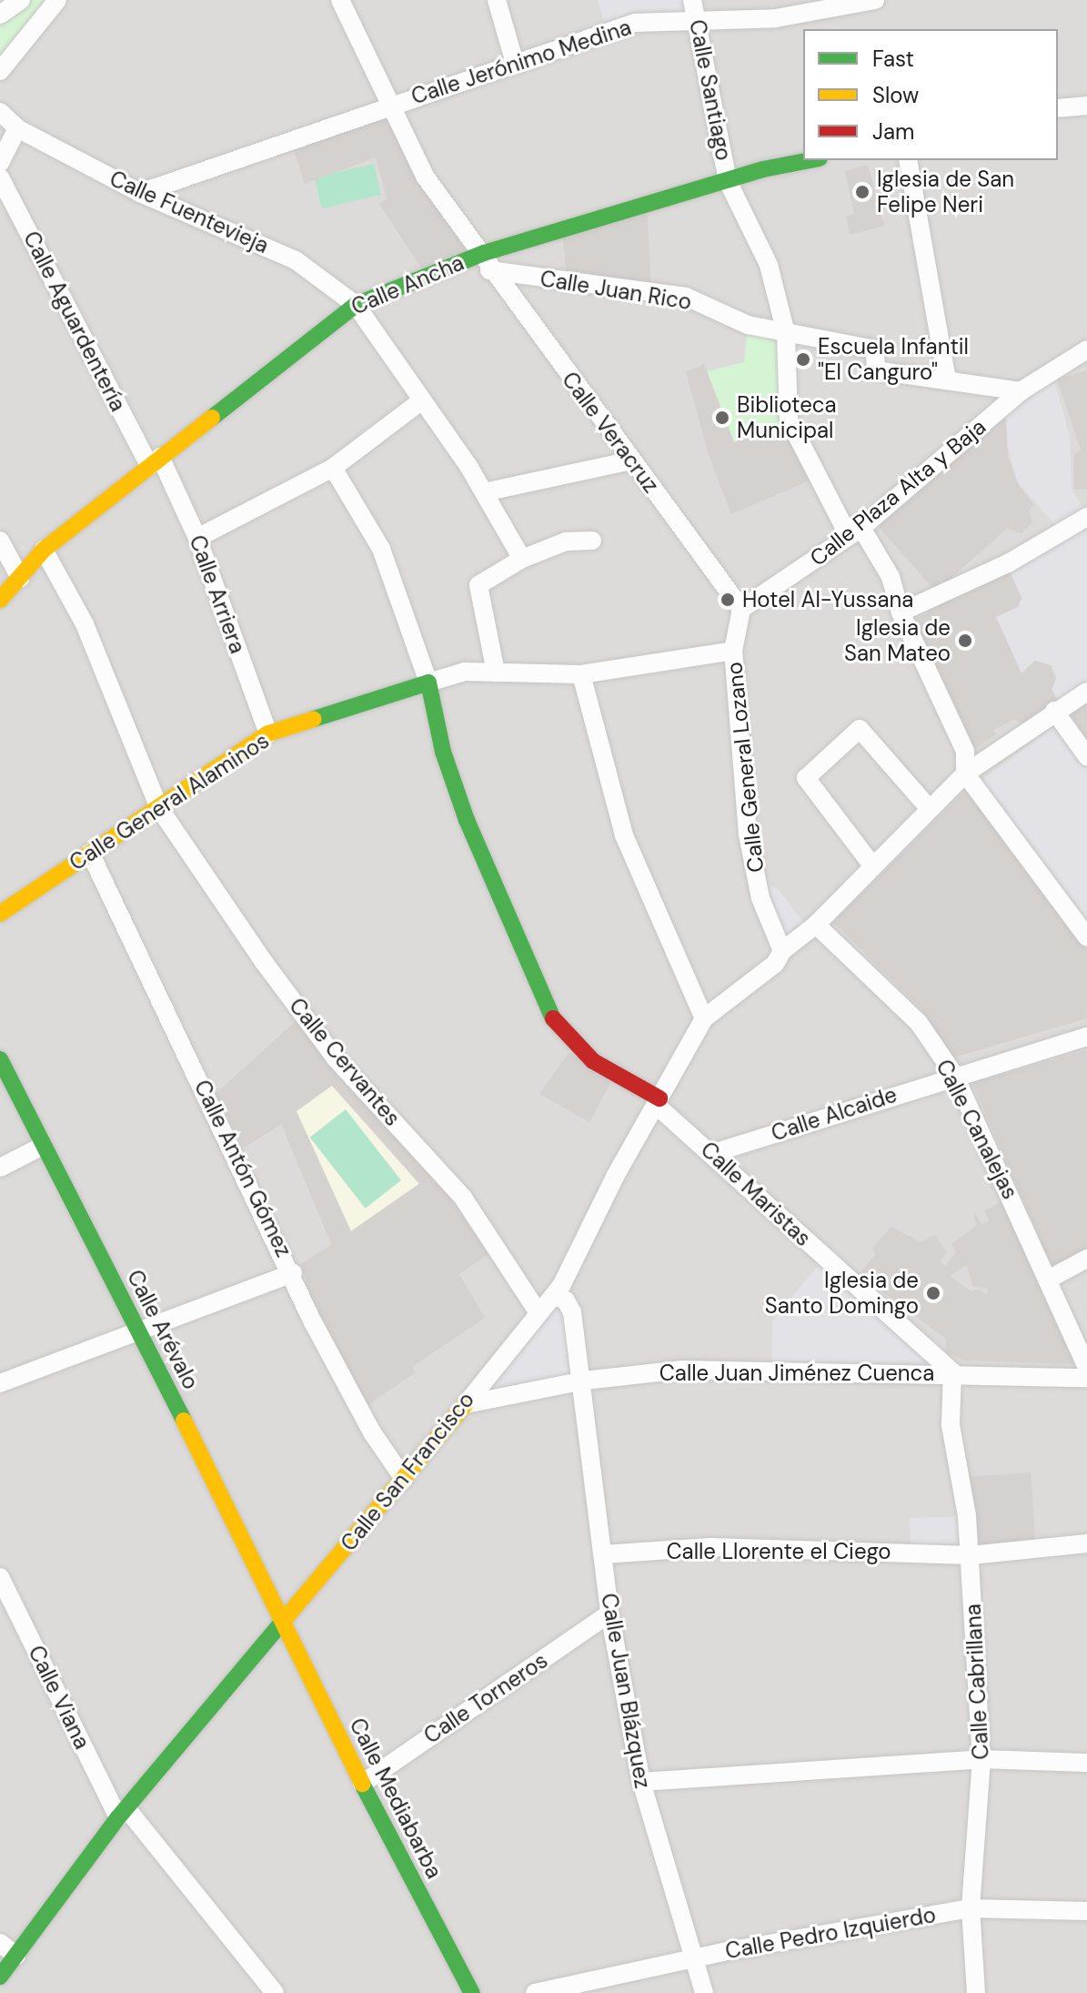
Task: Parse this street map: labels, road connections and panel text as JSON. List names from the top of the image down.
{
  "streets": {
    "street": [
      "Calle Jerónimo Medina",
      "Calle Santiago",
      "Calle Fuentevieja",
      "Calle Ancha",
      "Calle Juan Rico",
      "Calle Aguardentería",
      "Calle Veracruz",
      "Calle Plaza Alta y Baja",
      "Calle Arriera",
      "Calle General Lozano",
      "Calle General Alaminos",
      "Calle Cervantes",
      "Calle Alcaide",
      "Calle Canalejas",
      "Calle Antón Gómez",
      "Calle Maristas",
      "Calle Arévalo",
      "Calle Juan Jiménez Cuenca",
      "Calle San Francisco",
      "Calle Llorente el Ciego",
      "Calle Cabrillana",
      "Calle Juan Blázquez",
      "Calle Viana",
      "Calle Torneros",
      "Calle Mediabarba",
      "Calle Pedro Izquierdo"
    ]
  },
  "crossings": [
    ["Calle Jerónimo Medina", "Calle Santiago"],
    ["Calle Jerónimo Medina", "Calle Fuentevieja"],
    ["Calle Jerónimo Medina", "Calle Veracruz"],
    ["Calle Santiago", "Calle Ancha"],
    ["Calle Santiago", "Calle Juan Rico"],
    ["Calle Santiago", "Calle Plaza Alta y Baja"],
    ["Calle Fuentevieja", "Calle Ancha"],
    ["Calle Ancha", "Calle Juan Rico"],
    ["Calle Ancha", "Calle Aguardentería"],
    ["Calle Ancha", "Calle Veracruz"],
    ["Calle Ancha", "Calle Arriera"],
    ["Calle Ancha", "Calle Cervantes"],
    ["Calle Juan Rico", "Calle Veracruz"],
    ["Calle Juan Rico", "Calle Plaza Alta y Baja"],
    ["Calle Aguardentería", "Calle Arriera"],
    ["Calle Veracruz", "Calle Plaza Alta y Baja"],
    ["Calle Arriera", "Calle General Alaminos"],
    ["Calle General Lozano", "Calle General Alaminos"],
    ["Calle General Lozano", "Calle San Francisco"],
    ["Calle General Alaminos", "Calle Cervantes"],
    ["Calle General Alaminos", "Calle Antón Gómez"],
    ["Calle Cervantes", "Calle San Francisco"],
    ["Calle Alcaide", "Calle Canalejas"],
    ["Calle Alcaide", "Calle Maristas"],
    ["Calle Canalejas", "Calle San Francisco"],
    ["Calle Antón Gómez", "Calle San Francisco"],
    ["Calle Maristas", "Calle Juan Jiménez Cuenca"],
    ["Calle Maristas", "Calle San Francisco"],
    ["Calle Maristas", "Calle Cabrillana"],
    ["Calle Arévalo", "Calle San Francisco"],
    ["Calle Arévalo", "Calle Mediabarba"],
    ["Calle Juan Jiménez Cuenca", "Calle San Francisco"],
    ["Calle Juan Jiménez Cuenca", "Calle Cabrillana"],
    ["Calle Juan Jiménez Cuenca", "Calle Juan Blázquez"],
    ["Calle San Francisco", "Calle Juan Blázquez"],
    ["Calle San Francisco", "Calle Viana"],
    ["Calle San Francisco", "Calle Mediabarba"],
    ["Calle Llorente el Ciego", "Calle Cabrillana"],
    ["Calle Llorente el Ciego", "Calle Juan Blázquez"],
    ["Calle Cabrillana", "Calle Pedro Izquierdo"],
    ["Calle Juan Blázquez", "Calle Torneros"],
    ["Calle Juan Blázquez", "Calle Pedro Izquierdo"],
    ["Calle Torneros", "Calle Mediabarba"]
  ],
  "places": [
    "Iglesia de San Felipe Neri",
    "Escuela Infantil \"El Canguro\"",
    "Biblioteca Municipal",
    "Hotel Al-Yussana",
    "Iglesia de San Mateo",
    "Iglesia de Santo Domingo"
  ],
  "legend": ["Fast", "Slow", "Jam"]
}
